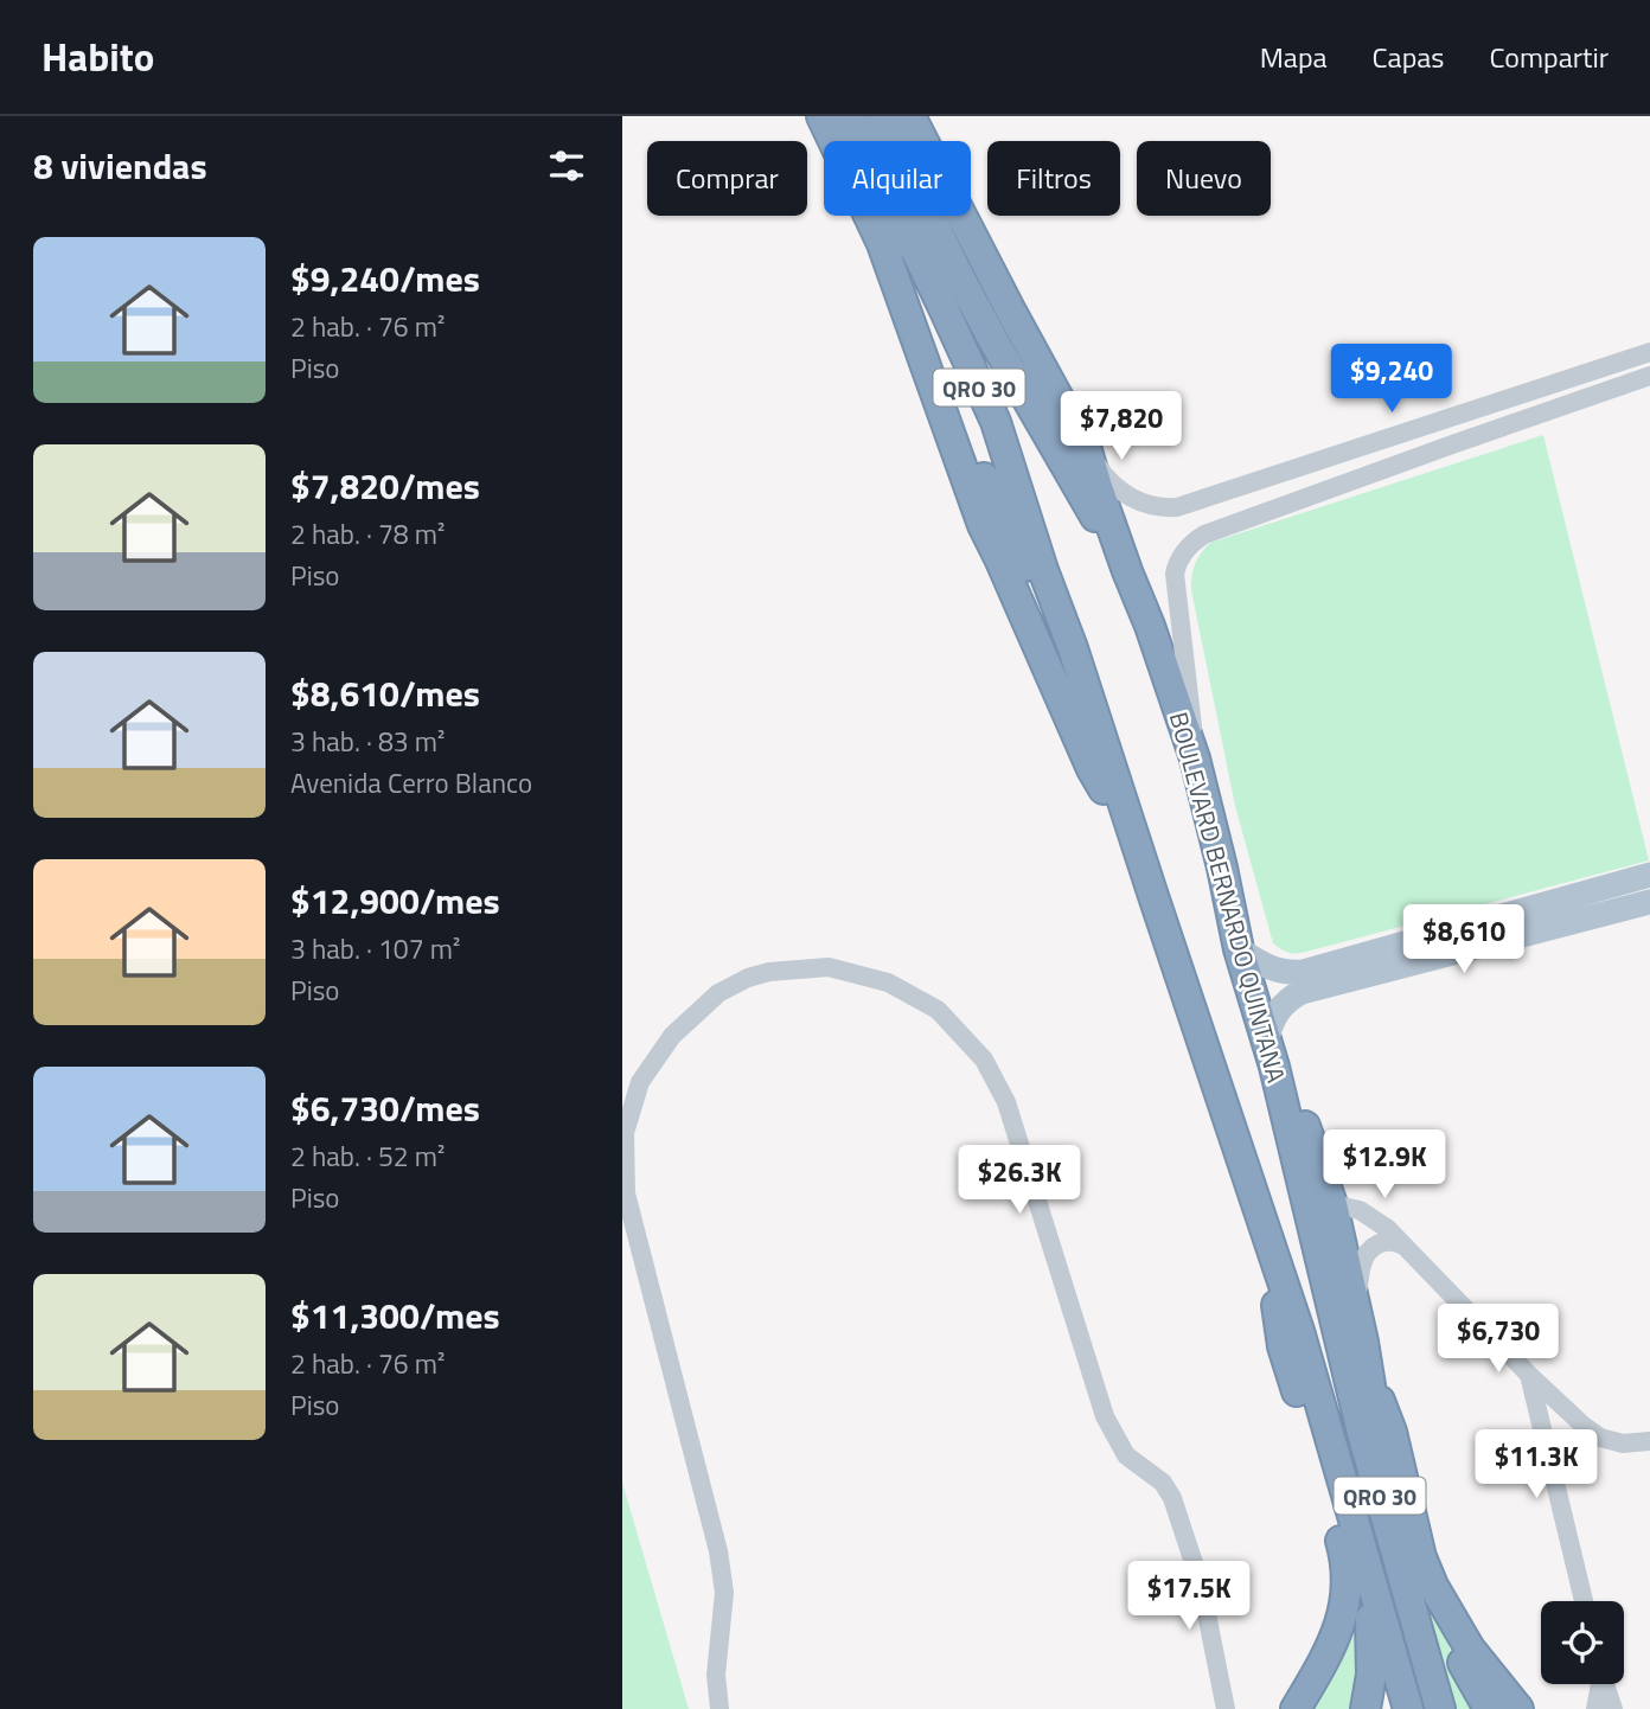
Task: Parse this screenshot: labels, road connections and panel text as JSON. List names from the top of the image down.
{
  "streets": {
    "highway": ["QRO 30", "BOULEVARD BERNARDO QUINTANA"]
  },
  "page": {
    "header": "Habito",
    "nav": ["Mapa", "Capas", "Compartir"],
    "heading": "8 viviendas",
    "chip": [
      "Comprar",
      "Alquilar",
      "Filtros",
      "Nuevo"
    ],
    "list": [
      {
        "name": "$9,240/mes",
        "note": "2 hab. · 76 m² · Piso"
      },
      {
        "name": "$7,820/mes",
        "note": "2 hab. · 78 m² · Piso"
      },
      {
        "name": "$8,610/mes",
        "note": "3 hab. · 83 m² · Avenida Cerro Blanco"
      },
      {
        "name": "$12,900/mes",
        "note": "3 hab. · 107 m² · Piso"
      },
      {
        "name": "$6,730/mes",
        "note": "2 hab. · 52 m² · Piso"
      },
      {
        "name": "$11,300/mes",
        "note": "2 hab. · 76 m² · Piso"
      }
    ],
    "price": [
      "$9,240",
      "$7,820",
      "$8,610",
      "$12.9K",
      "$26.3K",
      "$6,730",
      "$11.3K",
      "$17.5K"
    ]
  }
}
